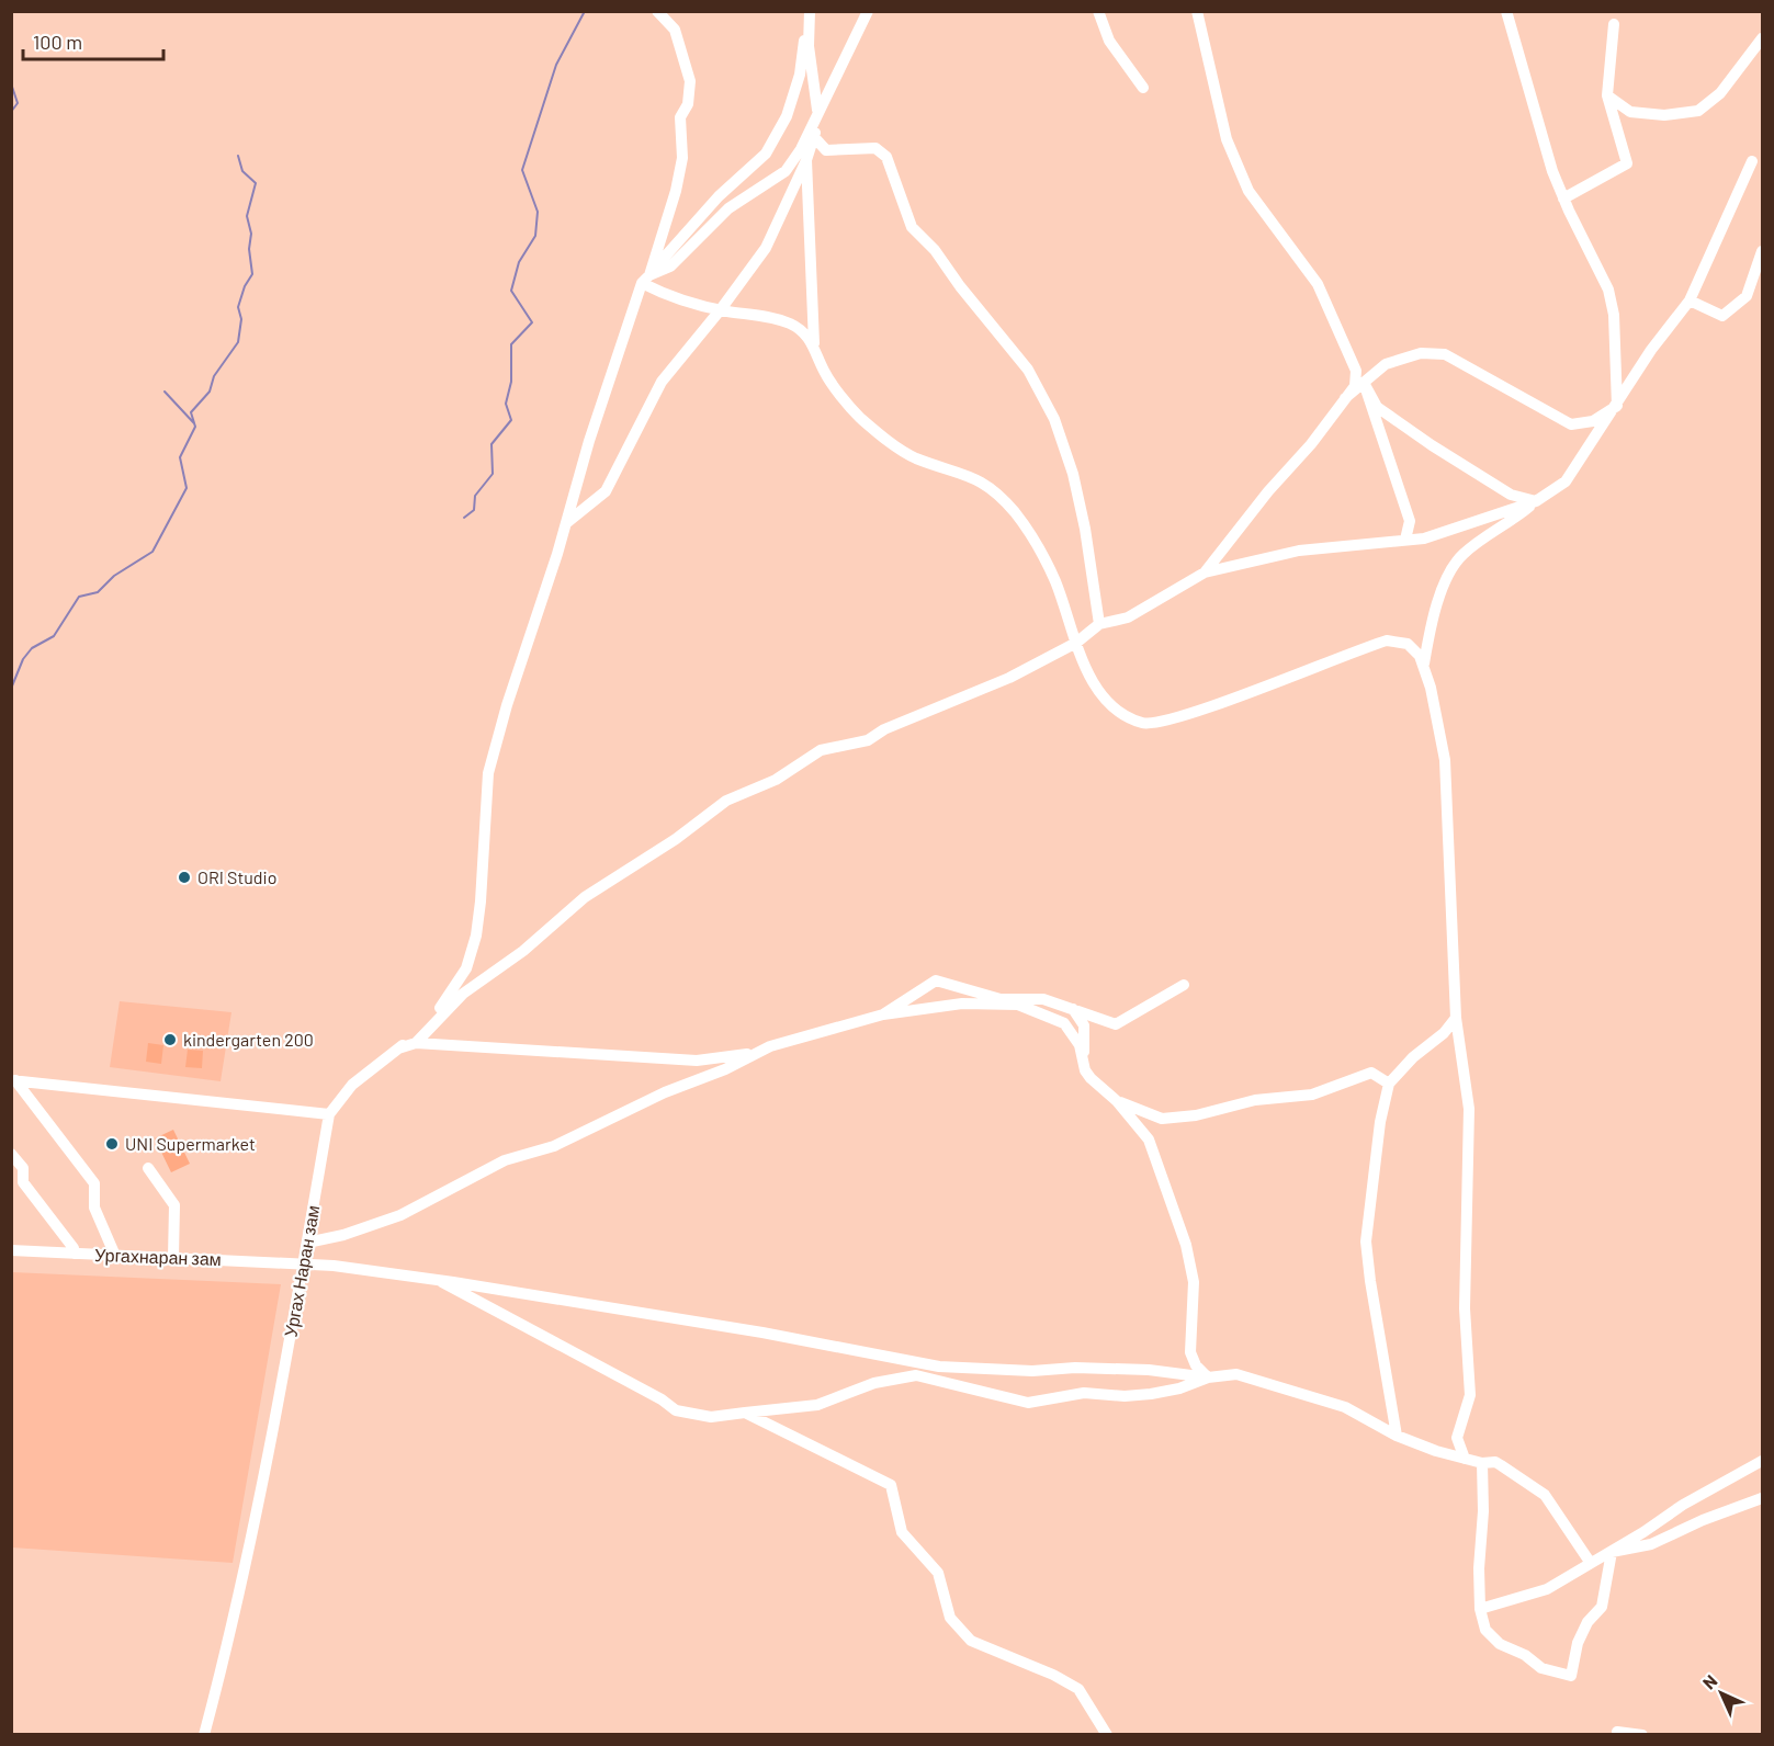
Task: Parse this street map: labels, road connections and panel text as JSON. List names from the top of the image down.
{
  "streets": {
    "street": ["Ургахнаран зам", "Ургах Наран зам"]
  },
  "crossings": [
    ["Ургахнаран зам", "Ургах Наран зам"]
  ],
  "places": ["ORI Studio", "kindergarten 200", "UNI Supermarket"],
  "scale_bar": "100 m",
  "north": "top left"
}
